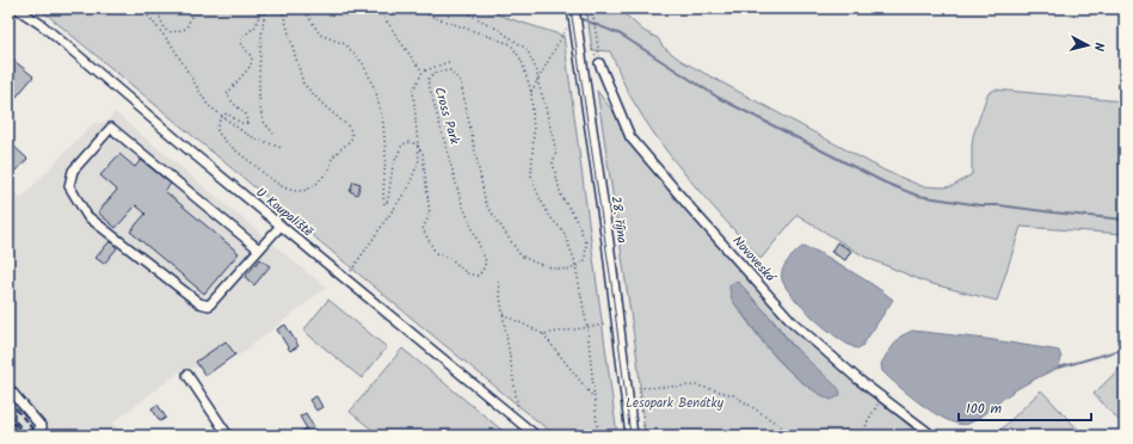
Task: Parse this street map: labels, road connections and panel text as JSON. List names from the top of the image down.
{
  "streets": {
    "main road": ["28. října"],
    "street": ["U Koupaliště", "Novoveská"],
    "path": ["Cross Park"]
  },
  "parks": ["Lesopark Benátky"],
  "scale_bar": "100 m",
  "north": "right"
}
